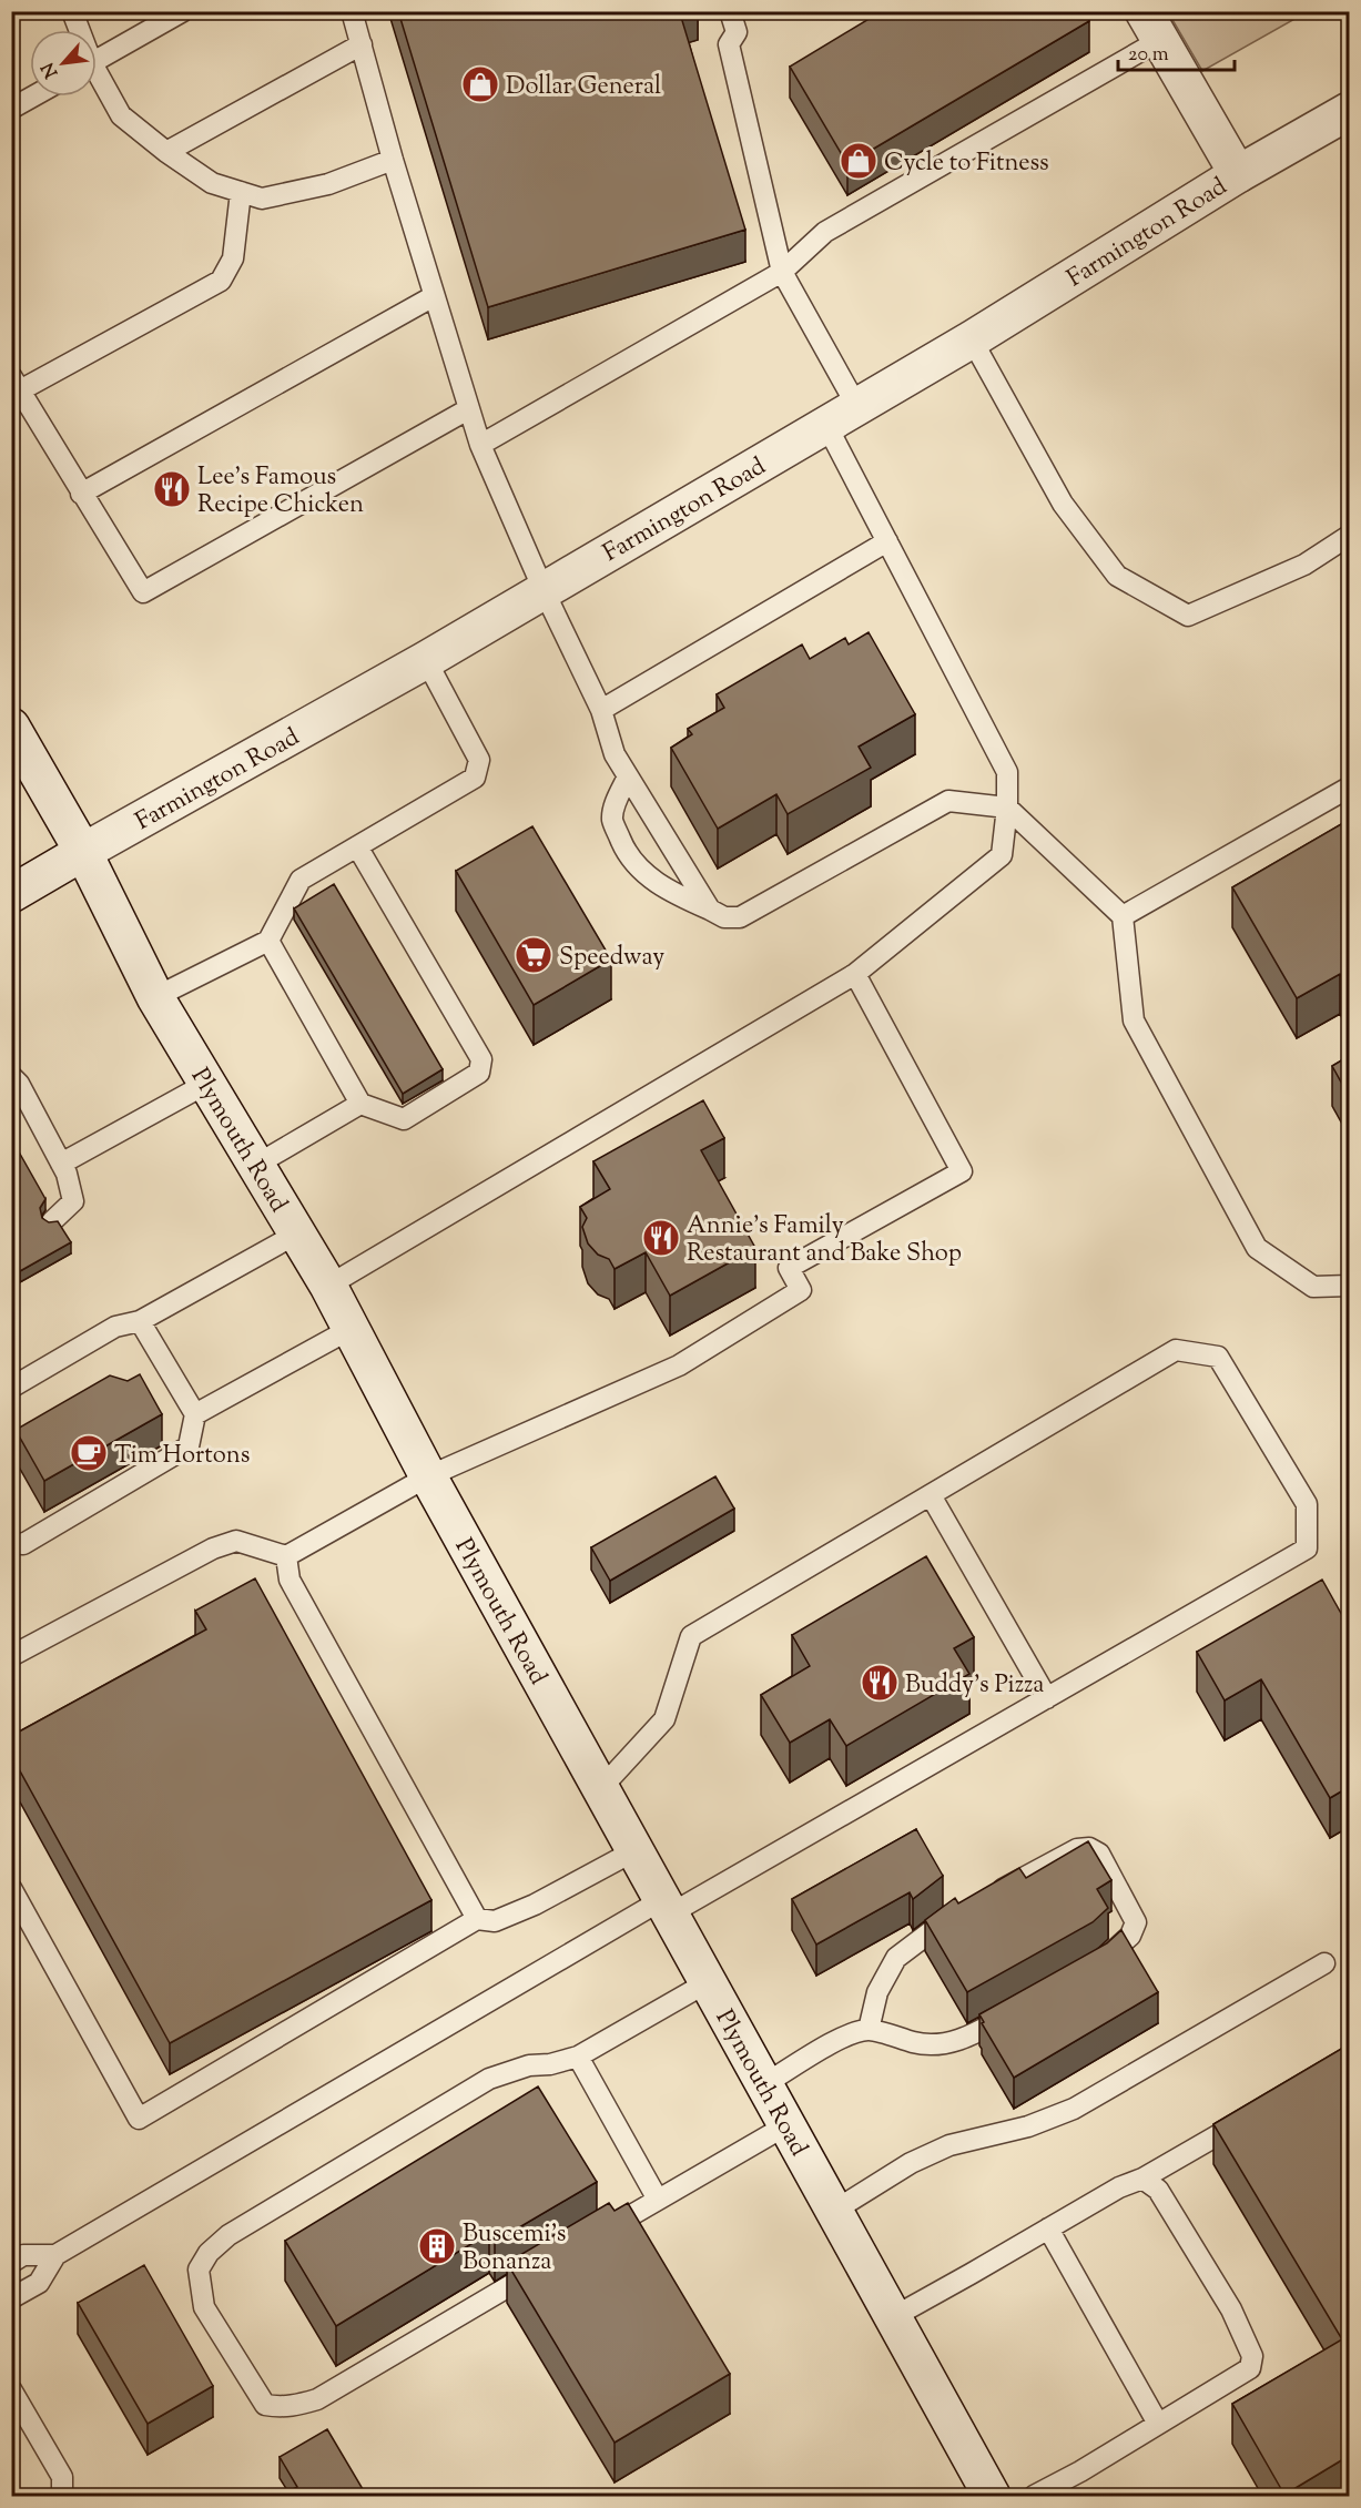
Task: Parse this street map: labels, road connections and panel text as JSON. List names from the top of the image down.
{
  "streets": {
    "main road": ["Farmington Road", "Plymouth Road"]
  },
  "crossings": [
    ["Farmington Road", "Plymouth Road"]
  ],
  "places": {
    "shop": ["Dollar General", "Cycle to Fitness"],
    "restaurant": ["Lee's Famous Recipe Chicken", "Annie’s Family Restaurant and Bake Shop", "Buddy's Pizza"],
    "supermarket": ["Speedway"],
    "cafe": ["Tim Hortons"],
    "building": ["Buscemi's Bonanza"]
  },
  "scale_bar": "20 m",
  "north": "bottom left"
}
